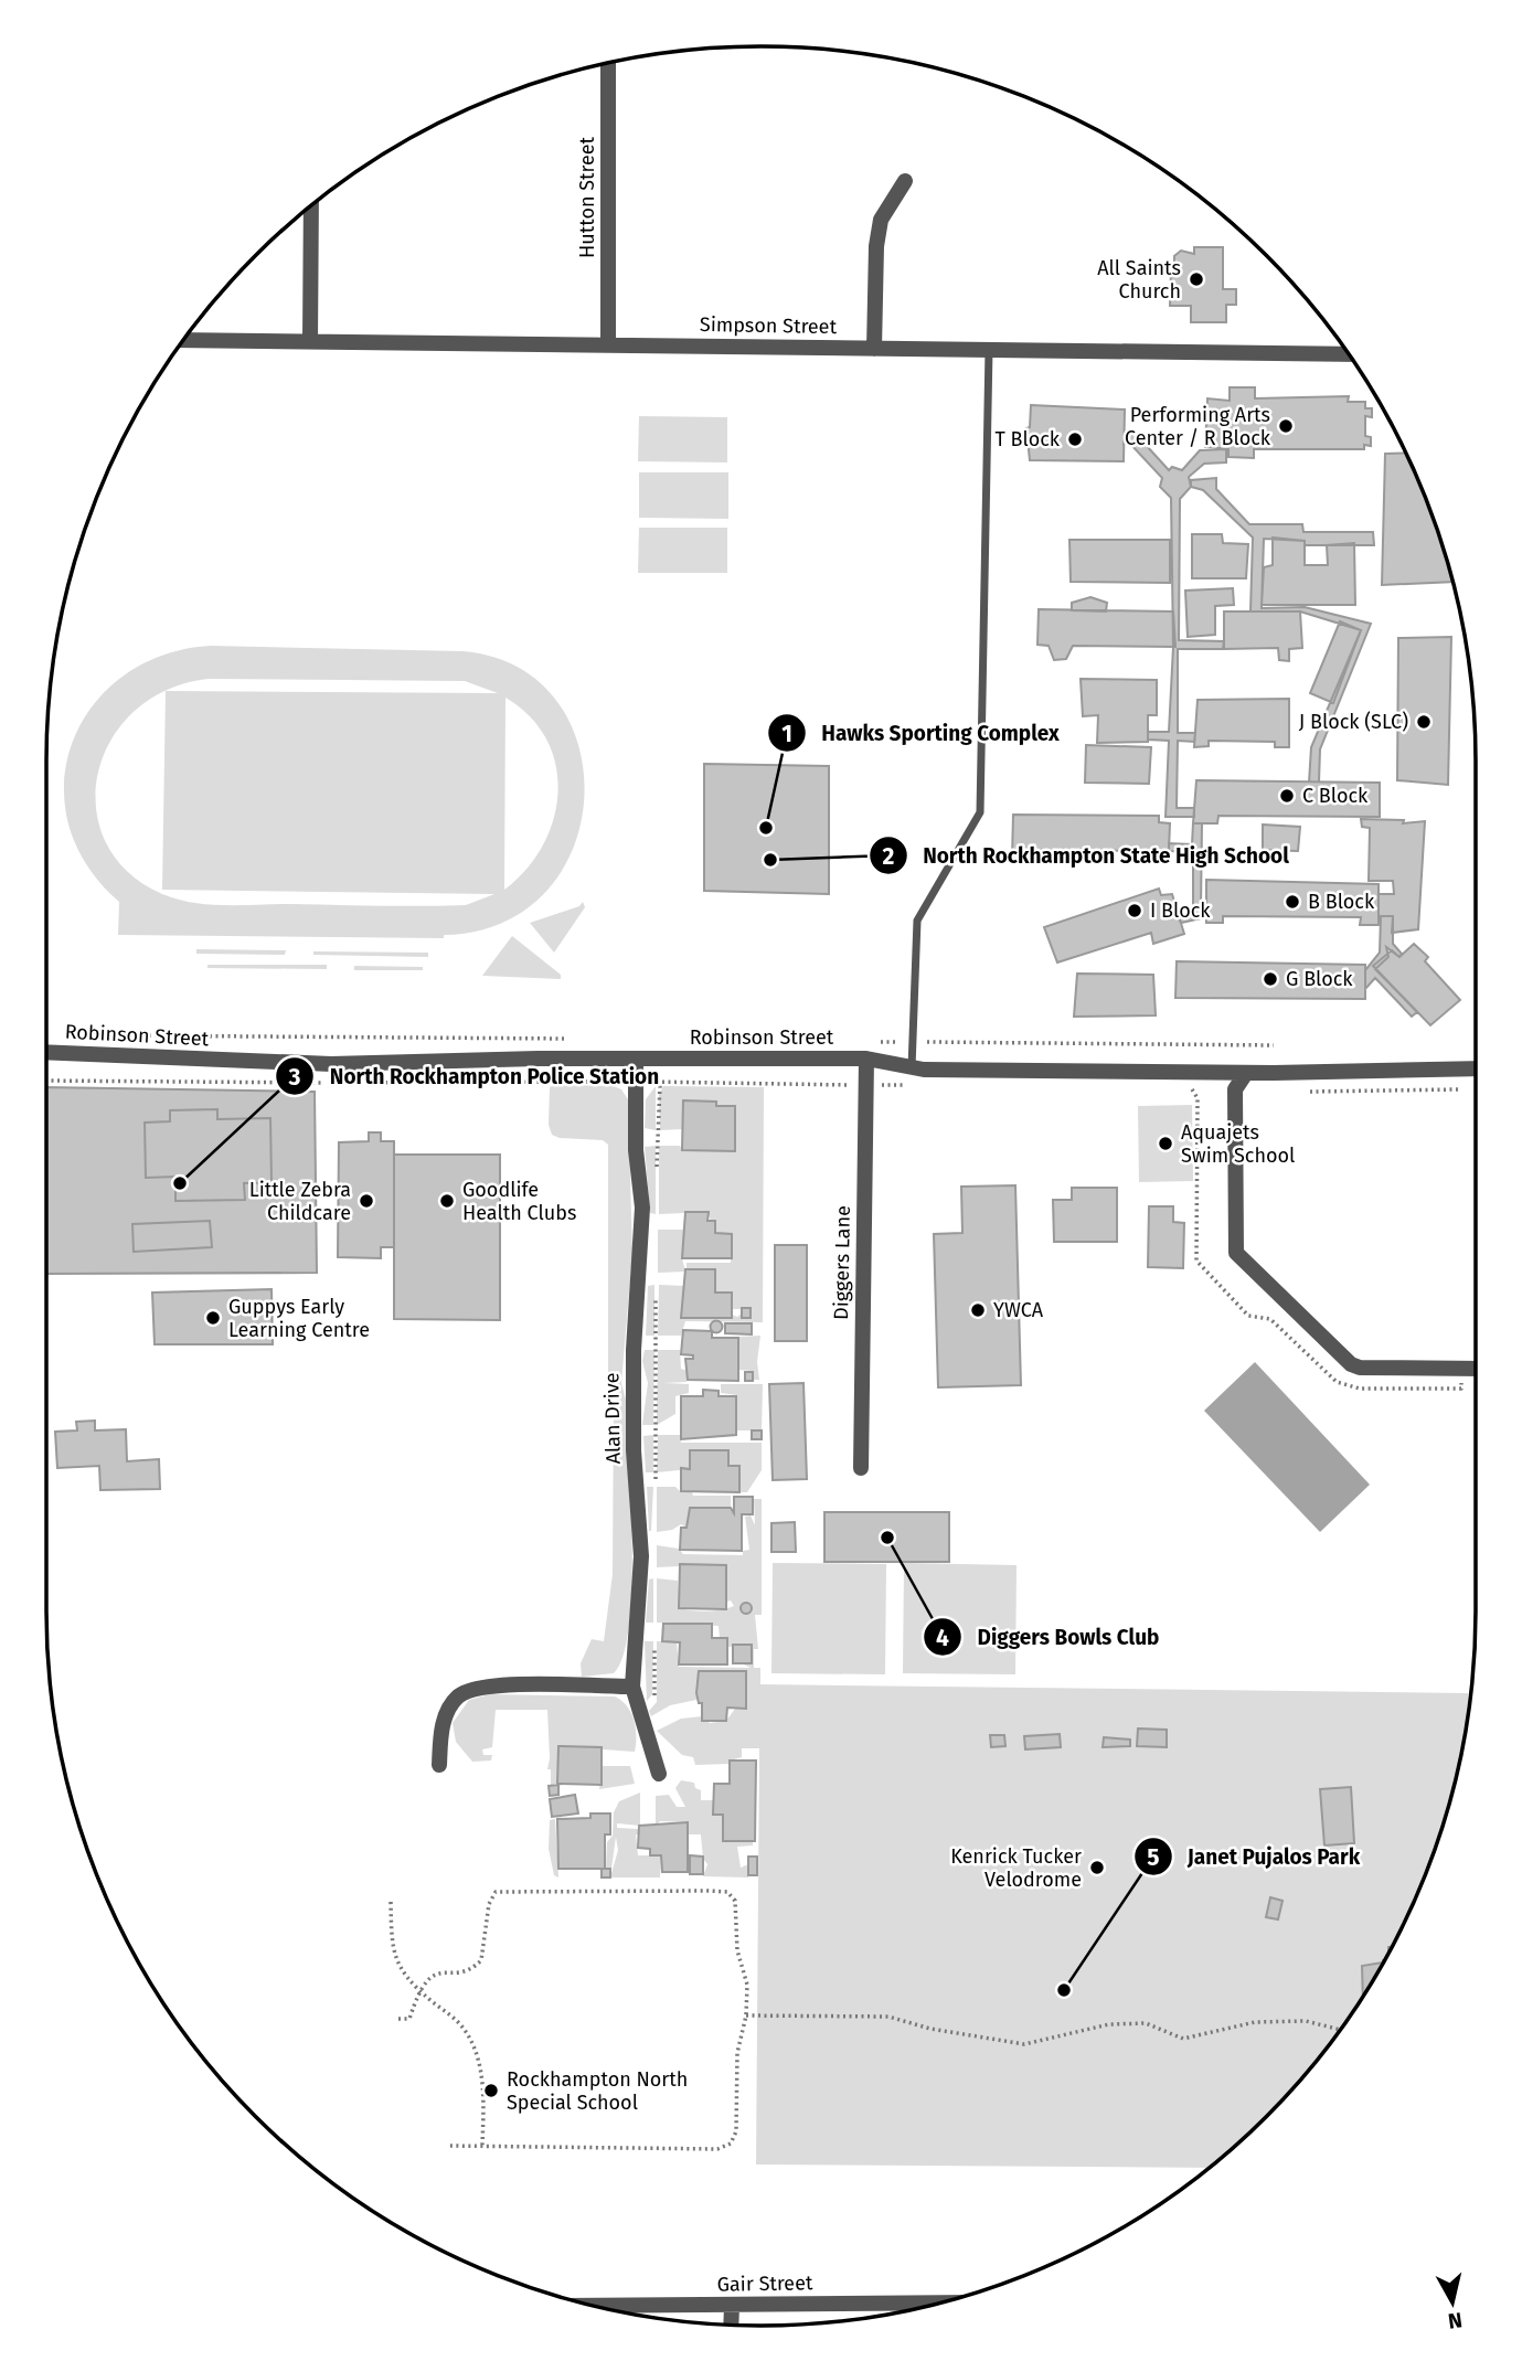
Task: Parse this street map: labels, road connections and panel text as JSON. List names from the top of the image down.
{
  "streets": {
    "street": [
      "Hutton Street",
      "Simpson Street",
      "Robinson Street",
      "Diggers Lane",
      "Alan Drive",
      "Gair Street"
    ]
  },
  "crossings": [
    ["Hutton Street", "Simpson Street"],
    ["Robinson Street", "Diggers Lane"],
    ["Robinson Street", "Alan Drive"]
  ],
  "places": [
    "All Saints Church",
    "Performing Arts Center / R Block",
    "T Block",
    "J Block (SLC)",
    "C Block",
    "Hawks Sporting Complex",
    "North Rockhampton State High School",
    "B Block",
    "I Block",
    "G Block",
    "Aquajets Swim School",
    "North Rockhampton Police Station",
    "Little Zebra Childcare",
    "Goodlife Health Clubs",
    "YWCA",
    "Guppys Early Learning Centre",
    "Diggers Bowls Club",
    "Kenrick Tucker Velodrome",
    "Janet Pujalos Park",
    "Rockhampton North Special School"
  ],
  "north": "bottom"
}
